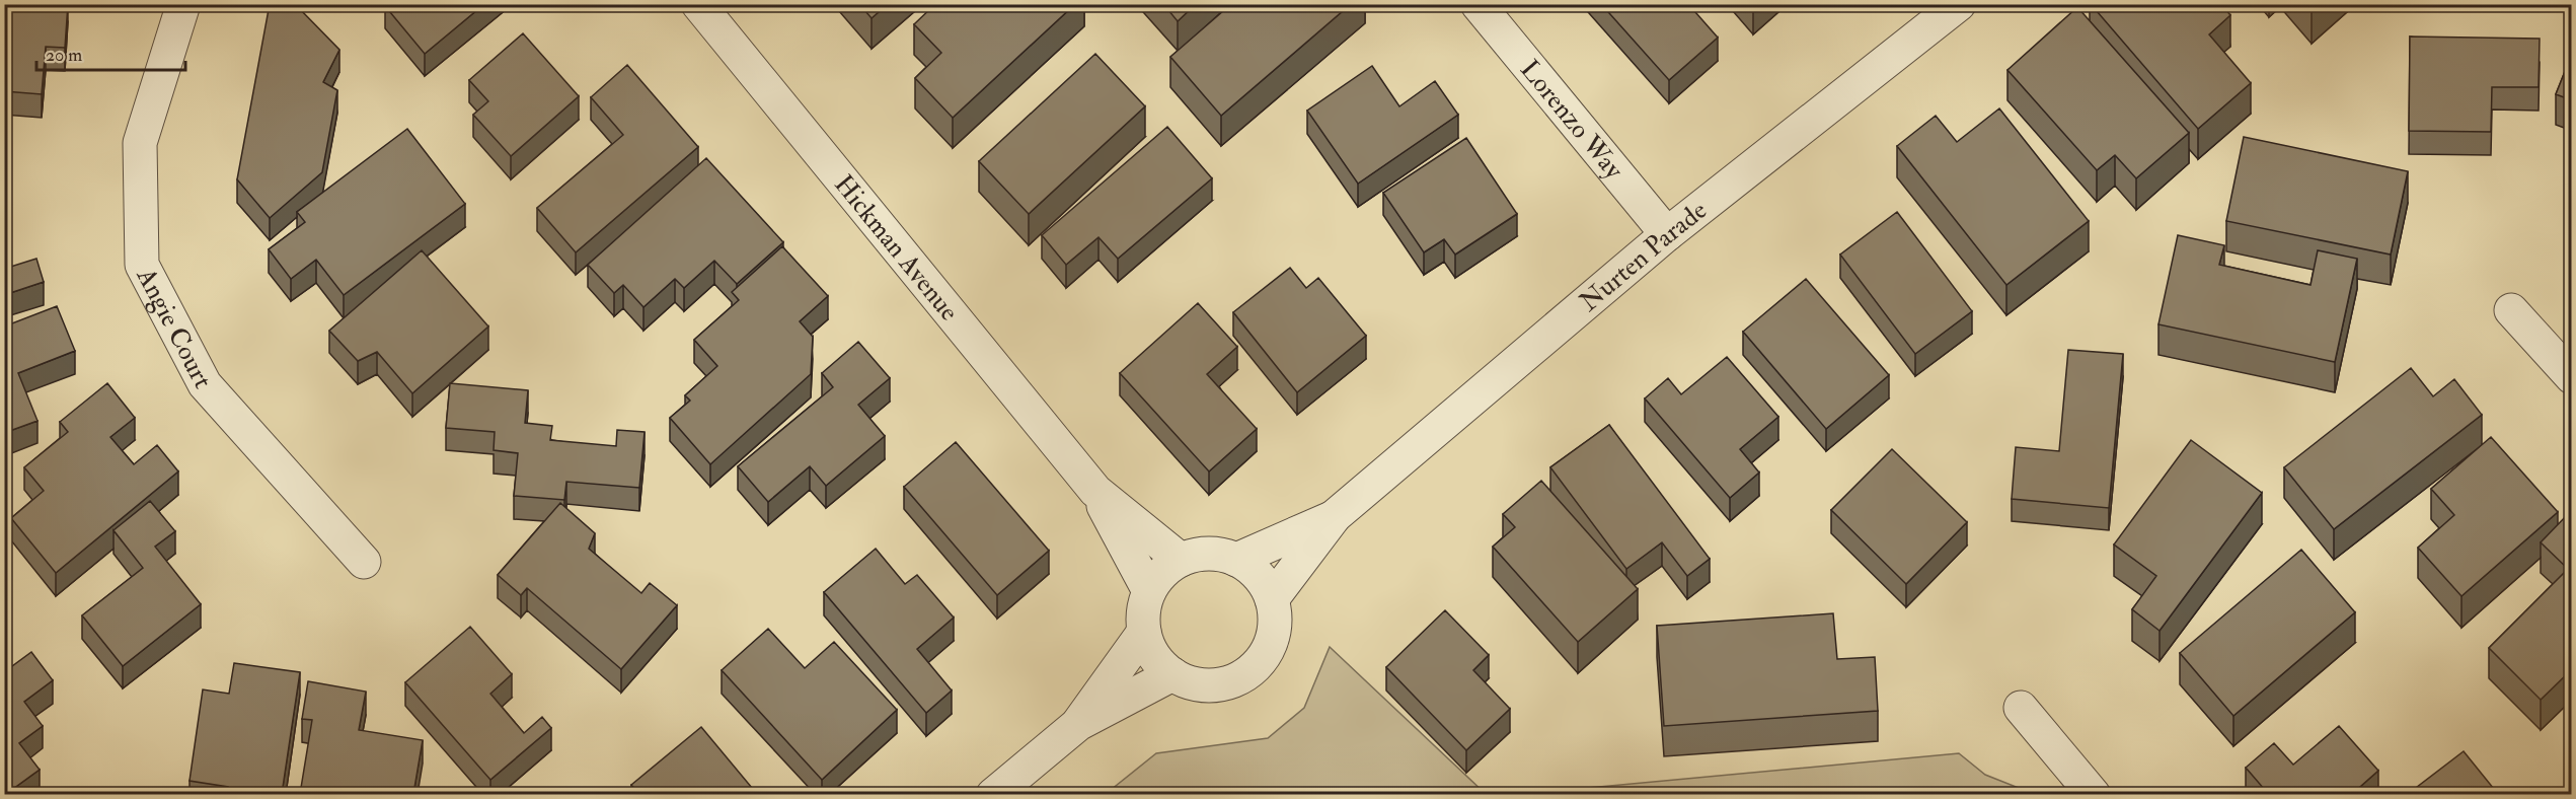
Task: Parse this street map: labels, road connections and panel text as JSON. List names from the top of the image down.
{
  "streets": {
    "street": [
      "Lorenzo Way",
      "Hickman Avenue",
      "Nurten Parade",
      "Angie Court"
    ]
  },
  "crossings": [
    ["Lorenzo Way", "Nurten Parade"],
    ["Hickman Avenue", "Nurten Parade"]
  ],
  "scale_bar": "20 m"
}
